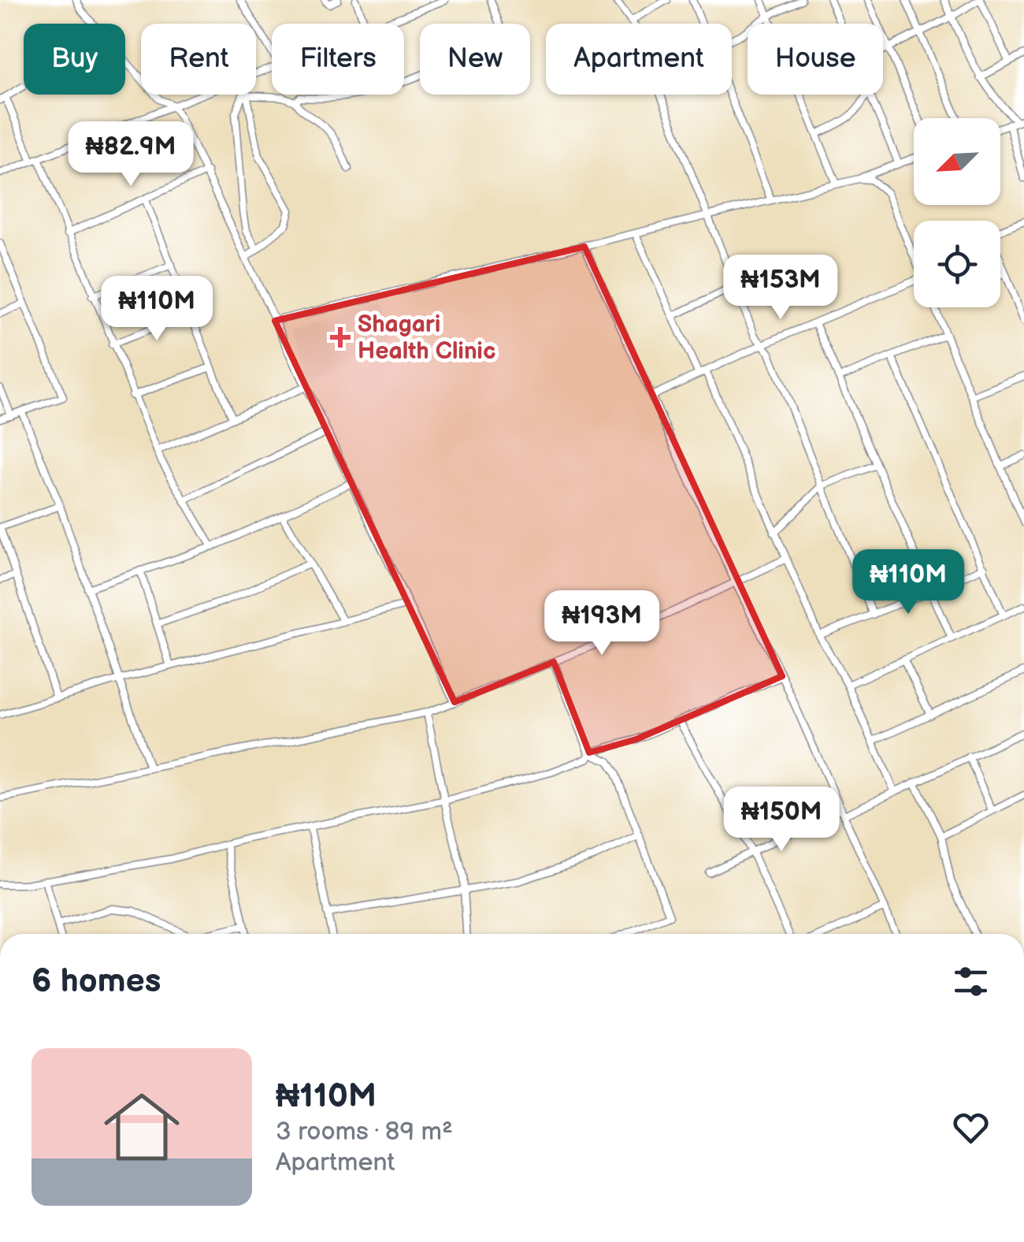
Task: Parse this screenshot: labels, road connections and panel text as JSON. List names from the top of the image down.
{
  "places": {
    "health": ["Shagari Health Clinic"]
  },
  "north": "bottom left",
  "page": {
    "chip": [
      "Buy",
      "Rent",
      "Filters",
      "New",
      "Apartment",
      "House"
    ],
    "price": [
      "₦82.9M",
      "₦153M",
      "₦110M",
      "₦110M",
      "₦193M",
      "₦150M"
    ],
    "heading": "6 homes",
    "list": [
      {
        "name": "₦110M",
        "note": "3 rooms · 89 m² · Apartment"
      }
    ]
  }
}
